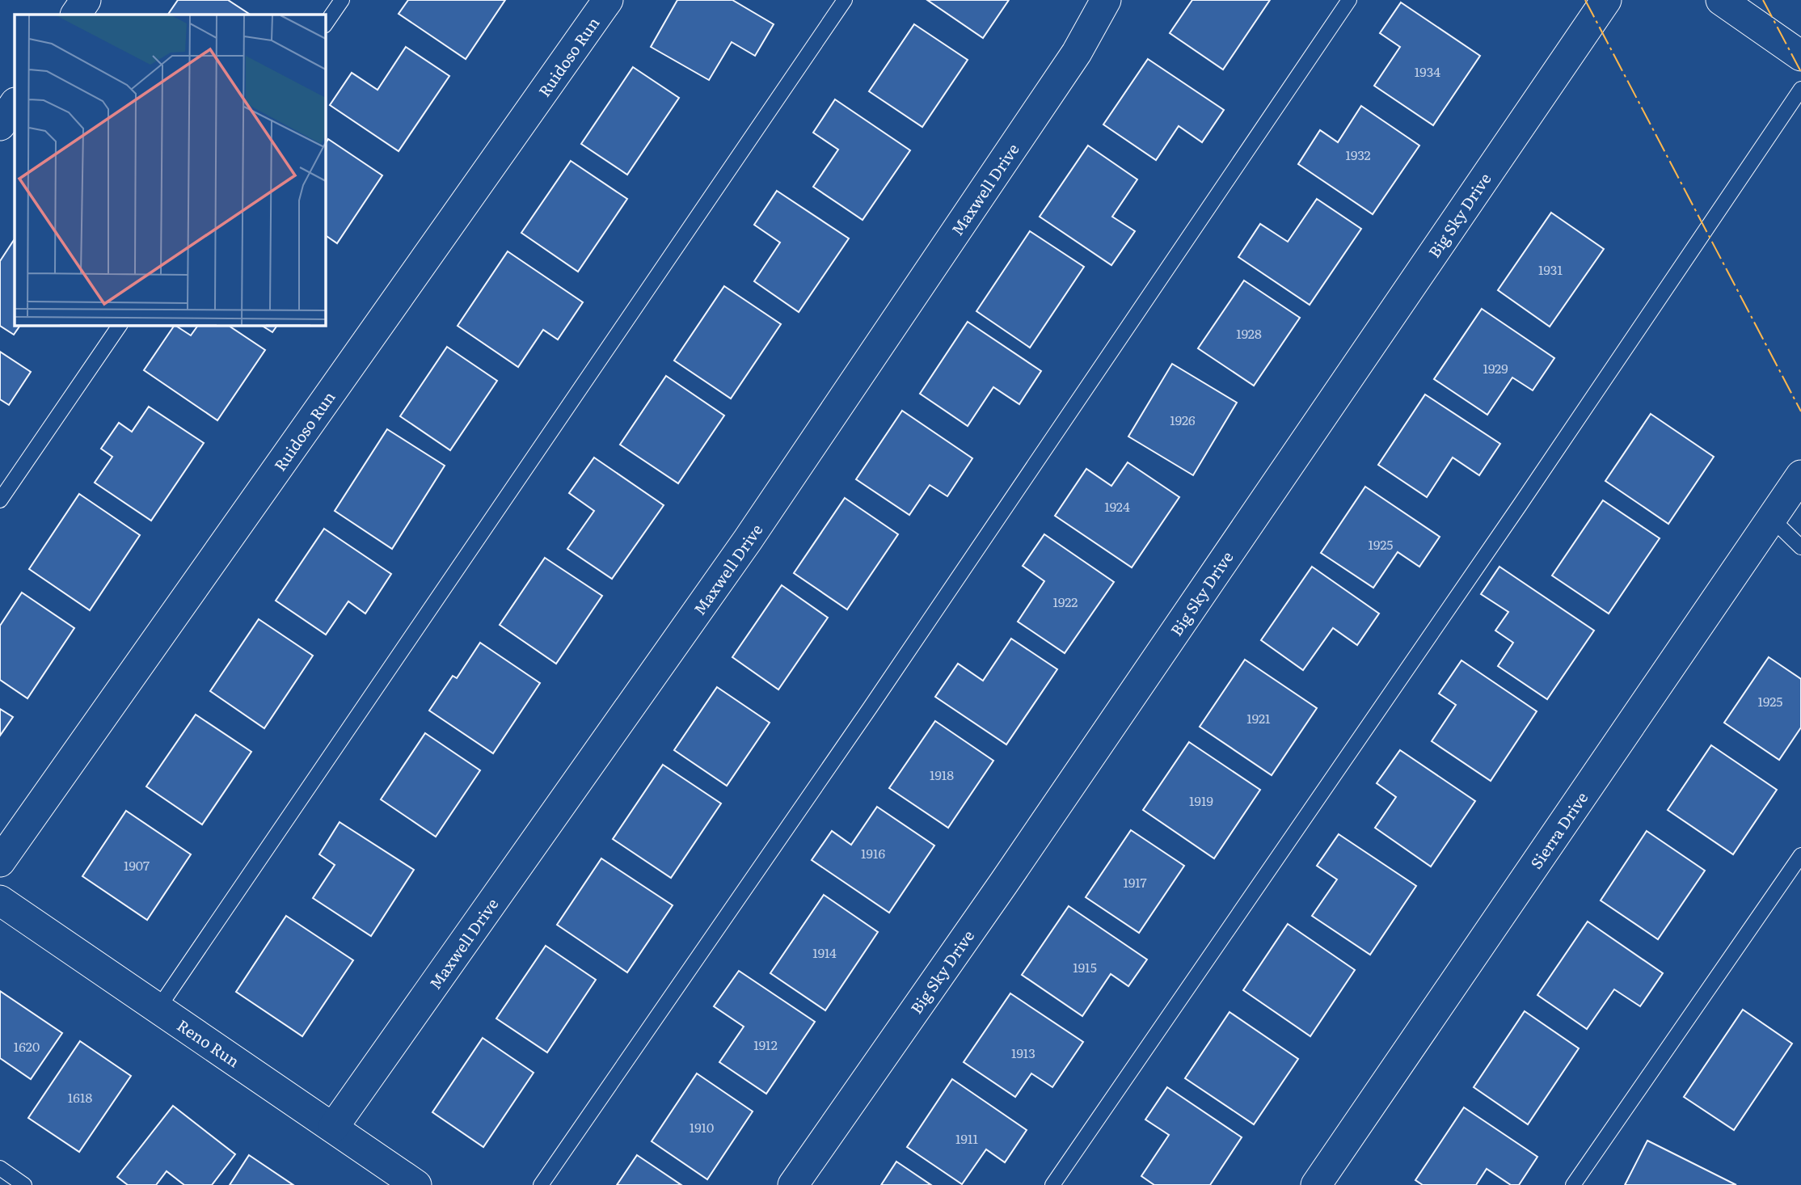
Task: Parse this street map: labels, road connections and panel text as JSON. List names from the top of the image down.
{
  "streets": {
    "street": [
      "Ruidoso Run",
      "Maxwell Drive",
      "Big Sky Drive",
      "Sierra Drive",
      "Reno Run"
    ]
  },
  "crossings": [
    ["Maxwell Drive", "Reno Run"]
  ],
  "house_numbers": [
    "1934",
    "1932",
    "1931",
    "1928",
    "1929",
    "1926",
    "1924",
    "1925",
    "1922",
    "1925",
    "1921",
    "1918",
    "1919",
    "1916",
    "1907",
    "1917",
    "1914",
    "1915",
    "1912",
    "1620",
    "1913",
    "1618",
    "1910",
    "1911"
  ]
}
